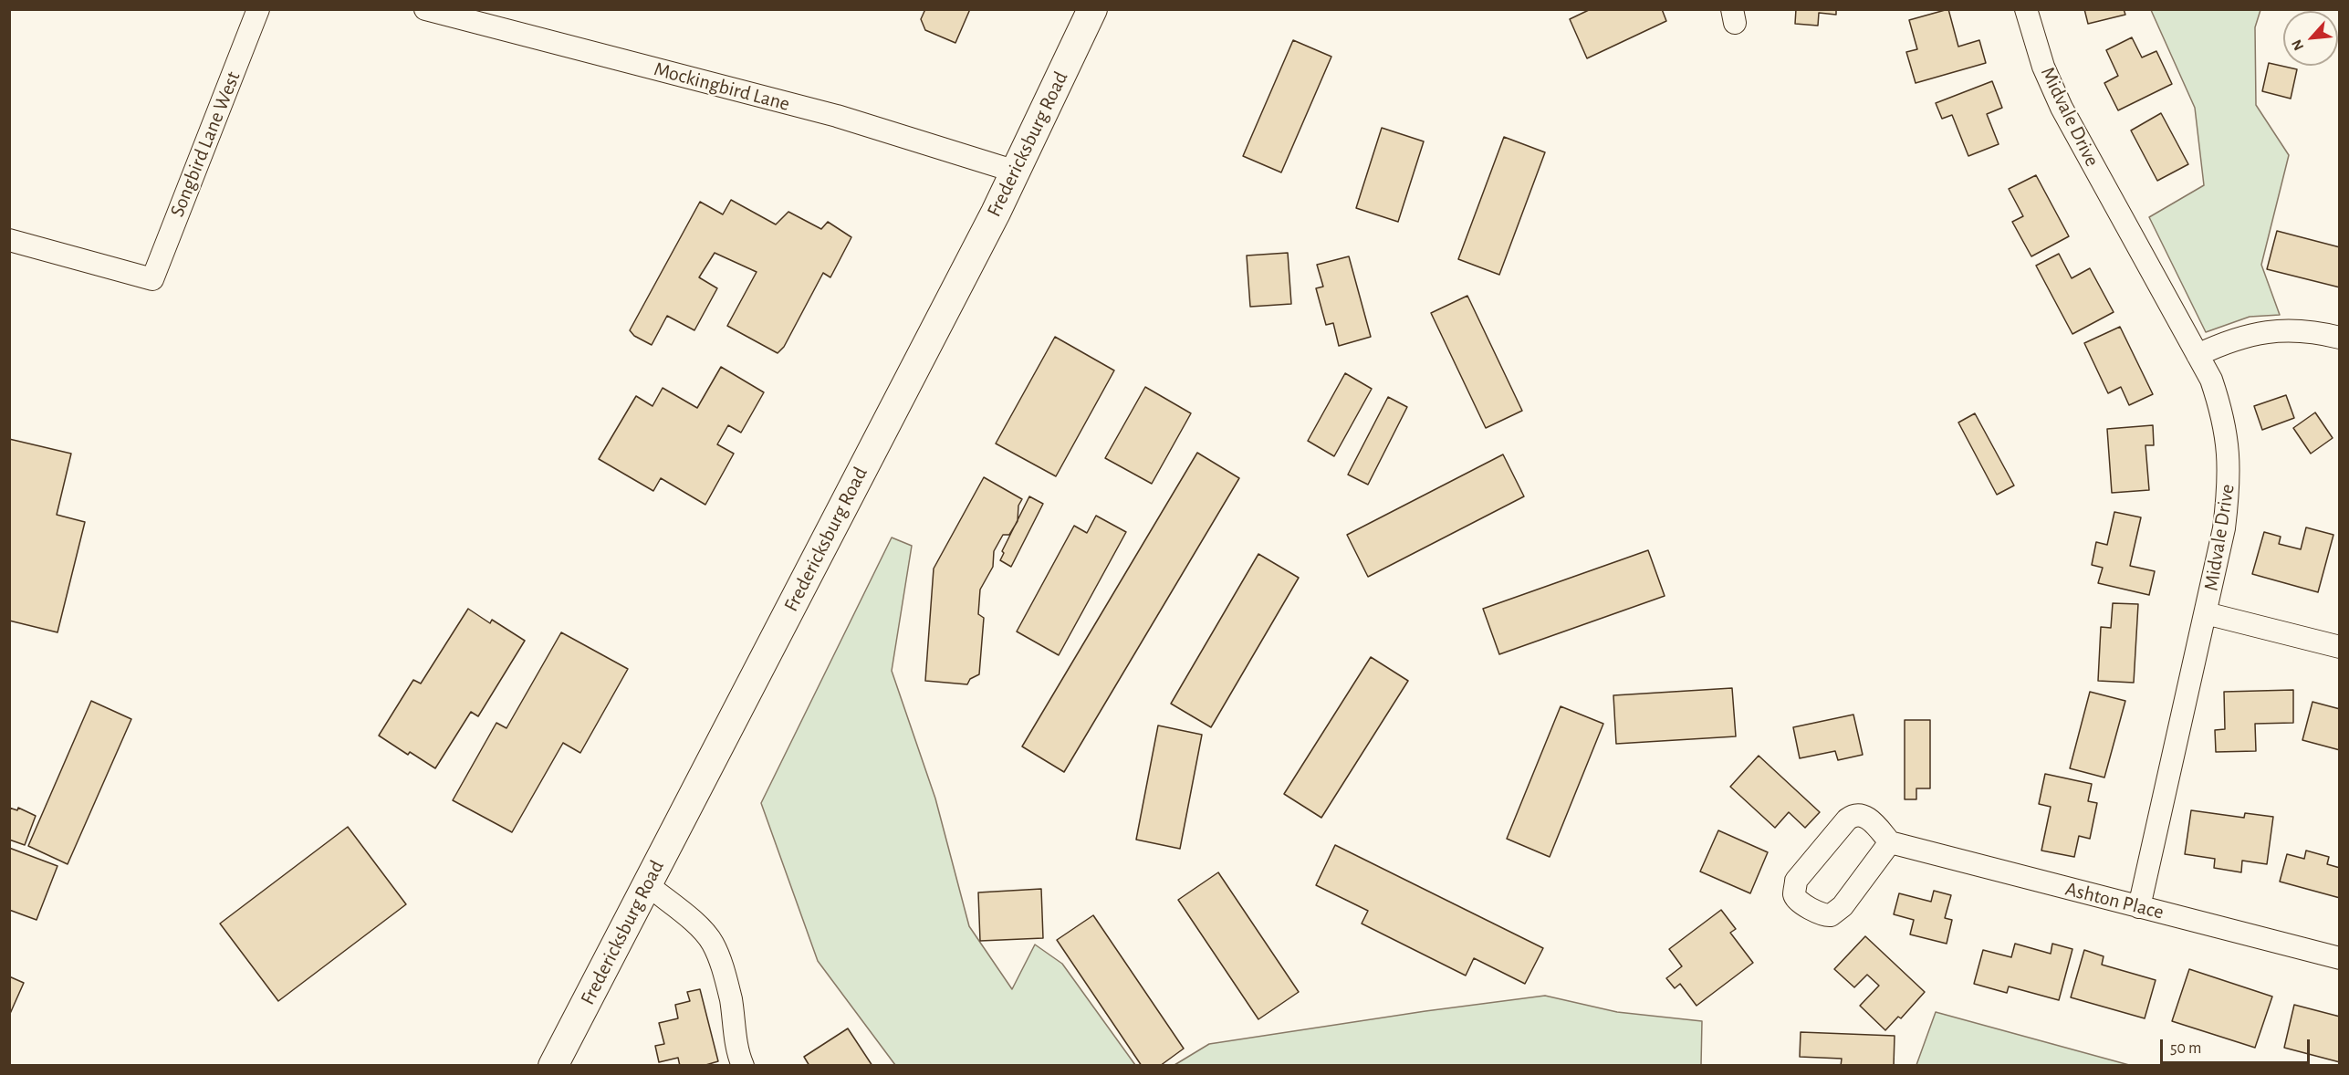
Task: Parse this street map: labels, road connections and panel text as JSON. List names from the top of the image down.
{
  "streets": {
    "main road": ["Fredericksburg Road"],
    "street": [
      "Mockingbird Lane",
      "Midvale Drive",
      "Songbird Lane West",
      "Ashton Place"
    ]
  },
  "crossings": [
    ["Mockingbird Lane", "Fredericksburg Road"],
    ["Midvale Drive", "Ashton Place"]
  ],
  "scale_bar": "50 m",
  "north": "bottom left"
}
